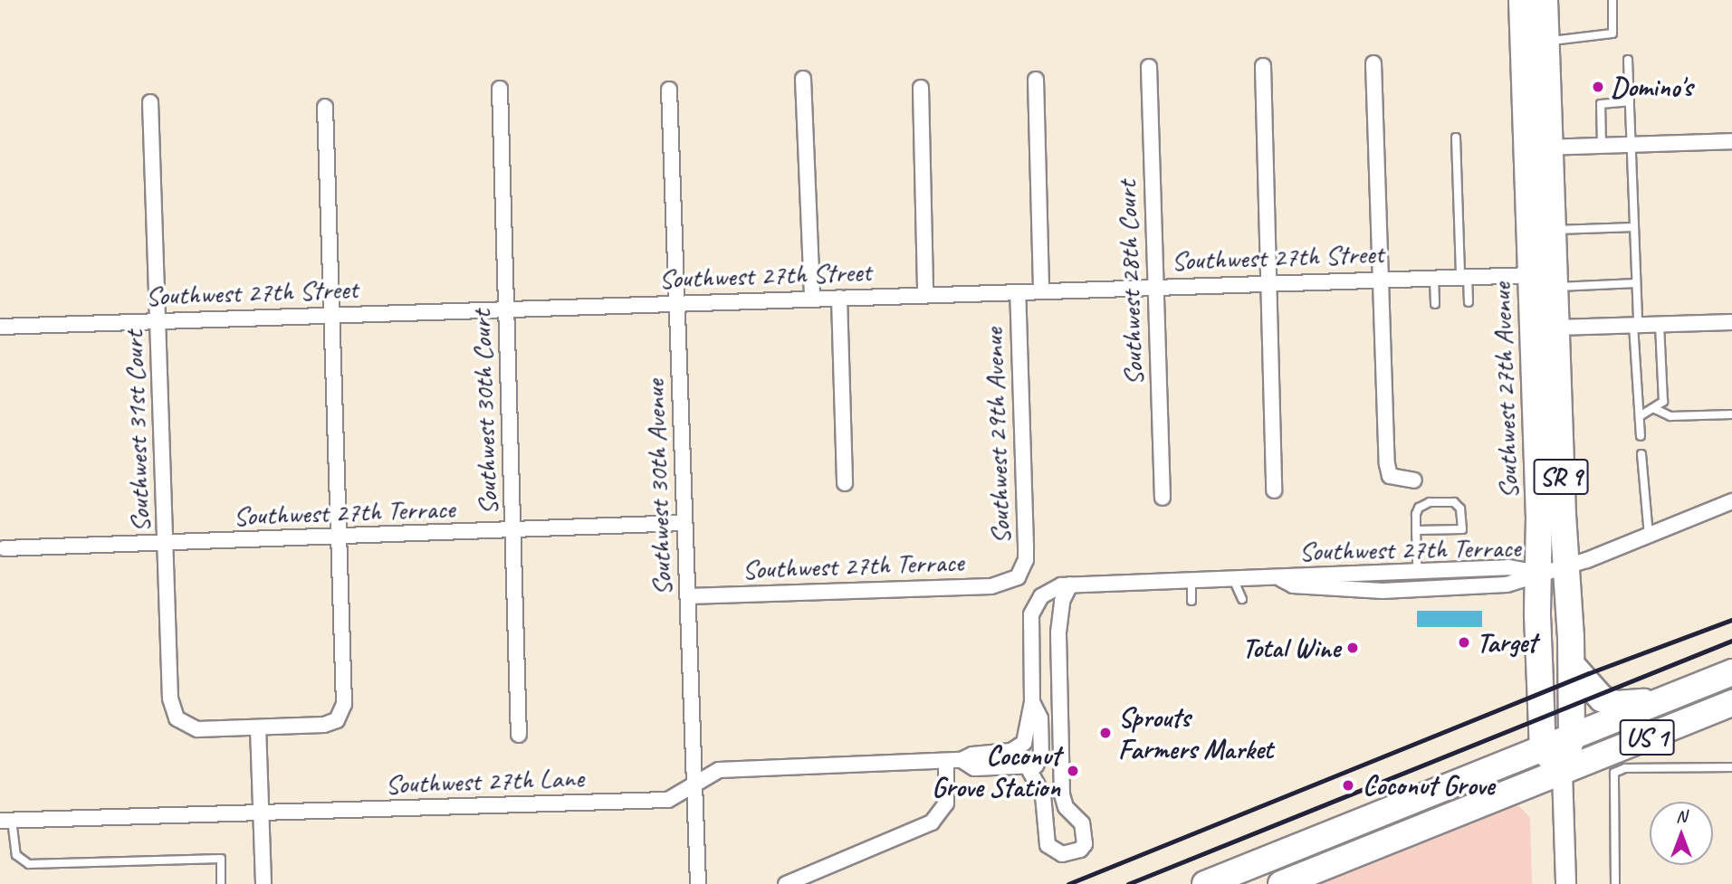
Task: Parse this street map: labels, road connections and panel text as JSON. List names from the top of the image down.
{
  "streets": {
    "highway": ["Southwest 27th Avenue", "SR 9", "US 1"],
    "street": [
      "Southwest 27th Street",
      "Southwest 28th Court",
      "Southwest 30th Court",
      "Southwest 31st Court",
      "Southwest 29th Avenue",
      "Southwest 30th Avenue",
      "Southwest 27th Terrace",
      "Southwest 27th Lane"
    ]
  },
  "crossings": [
    ["Southwest 27th Street", "Southwest 28th Court"],
    ["Southwest 27th Street", "Southwest 27th Avenue"],
    ["Southwest 27th Street", "Southwest 30th Court"],
    ["Southwest 27th Street", "Southwest 31st Court"],
    ["Southwest 27th Street", "Southwest 29th Avenue"],
    ["Southwest 27th Street", "Southwest 30th Avenue"],
    ["Southwest 27th Avenue", "Southwest 27th Terrace"],
    ["Southwest 27th Avenue", "US 1"],
    ["Southwest 30th Court", "Southwest 27th Terrace"],
    ["Southwest 31st Court", "Southwest 27th Terrace"],
    ["Southwest 29th Avenue", "Southwest 27th Terrace"],
    ["Southwest 30th Avenue", "Southwest 27th Terrace"],
    ["Southwest 30th Avenue", "Southwest 27th Lane"]
  ],
  "places": [
    "Domino's",
    "Target",
    "Total Wine",
    "Sprouts Farmers Market",
    "Coconut Grove Station",
    "Coconut Grove"
  ],
  "north": "top"
}
